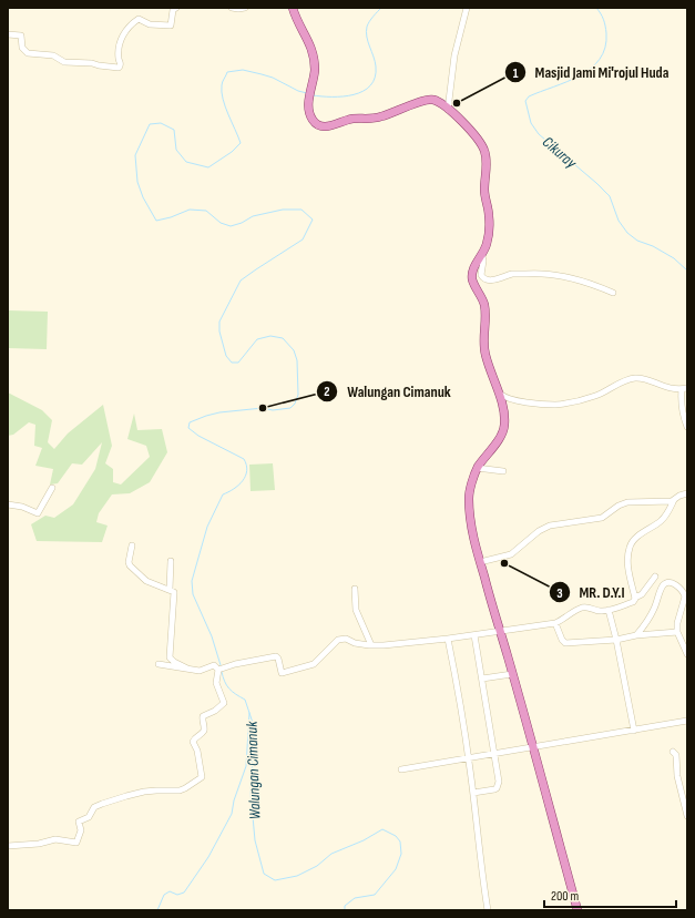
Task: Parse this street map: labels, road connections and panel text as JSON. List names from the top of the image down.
{
  "water": ["Cikuray", "Walungan Cimanuk"],
  "places": ["Masjid Jami Mi'rojul Huda", "Walungan Cimanuk", "MR. D.Y.I"],
  "scale_bar": "200 m"
}
